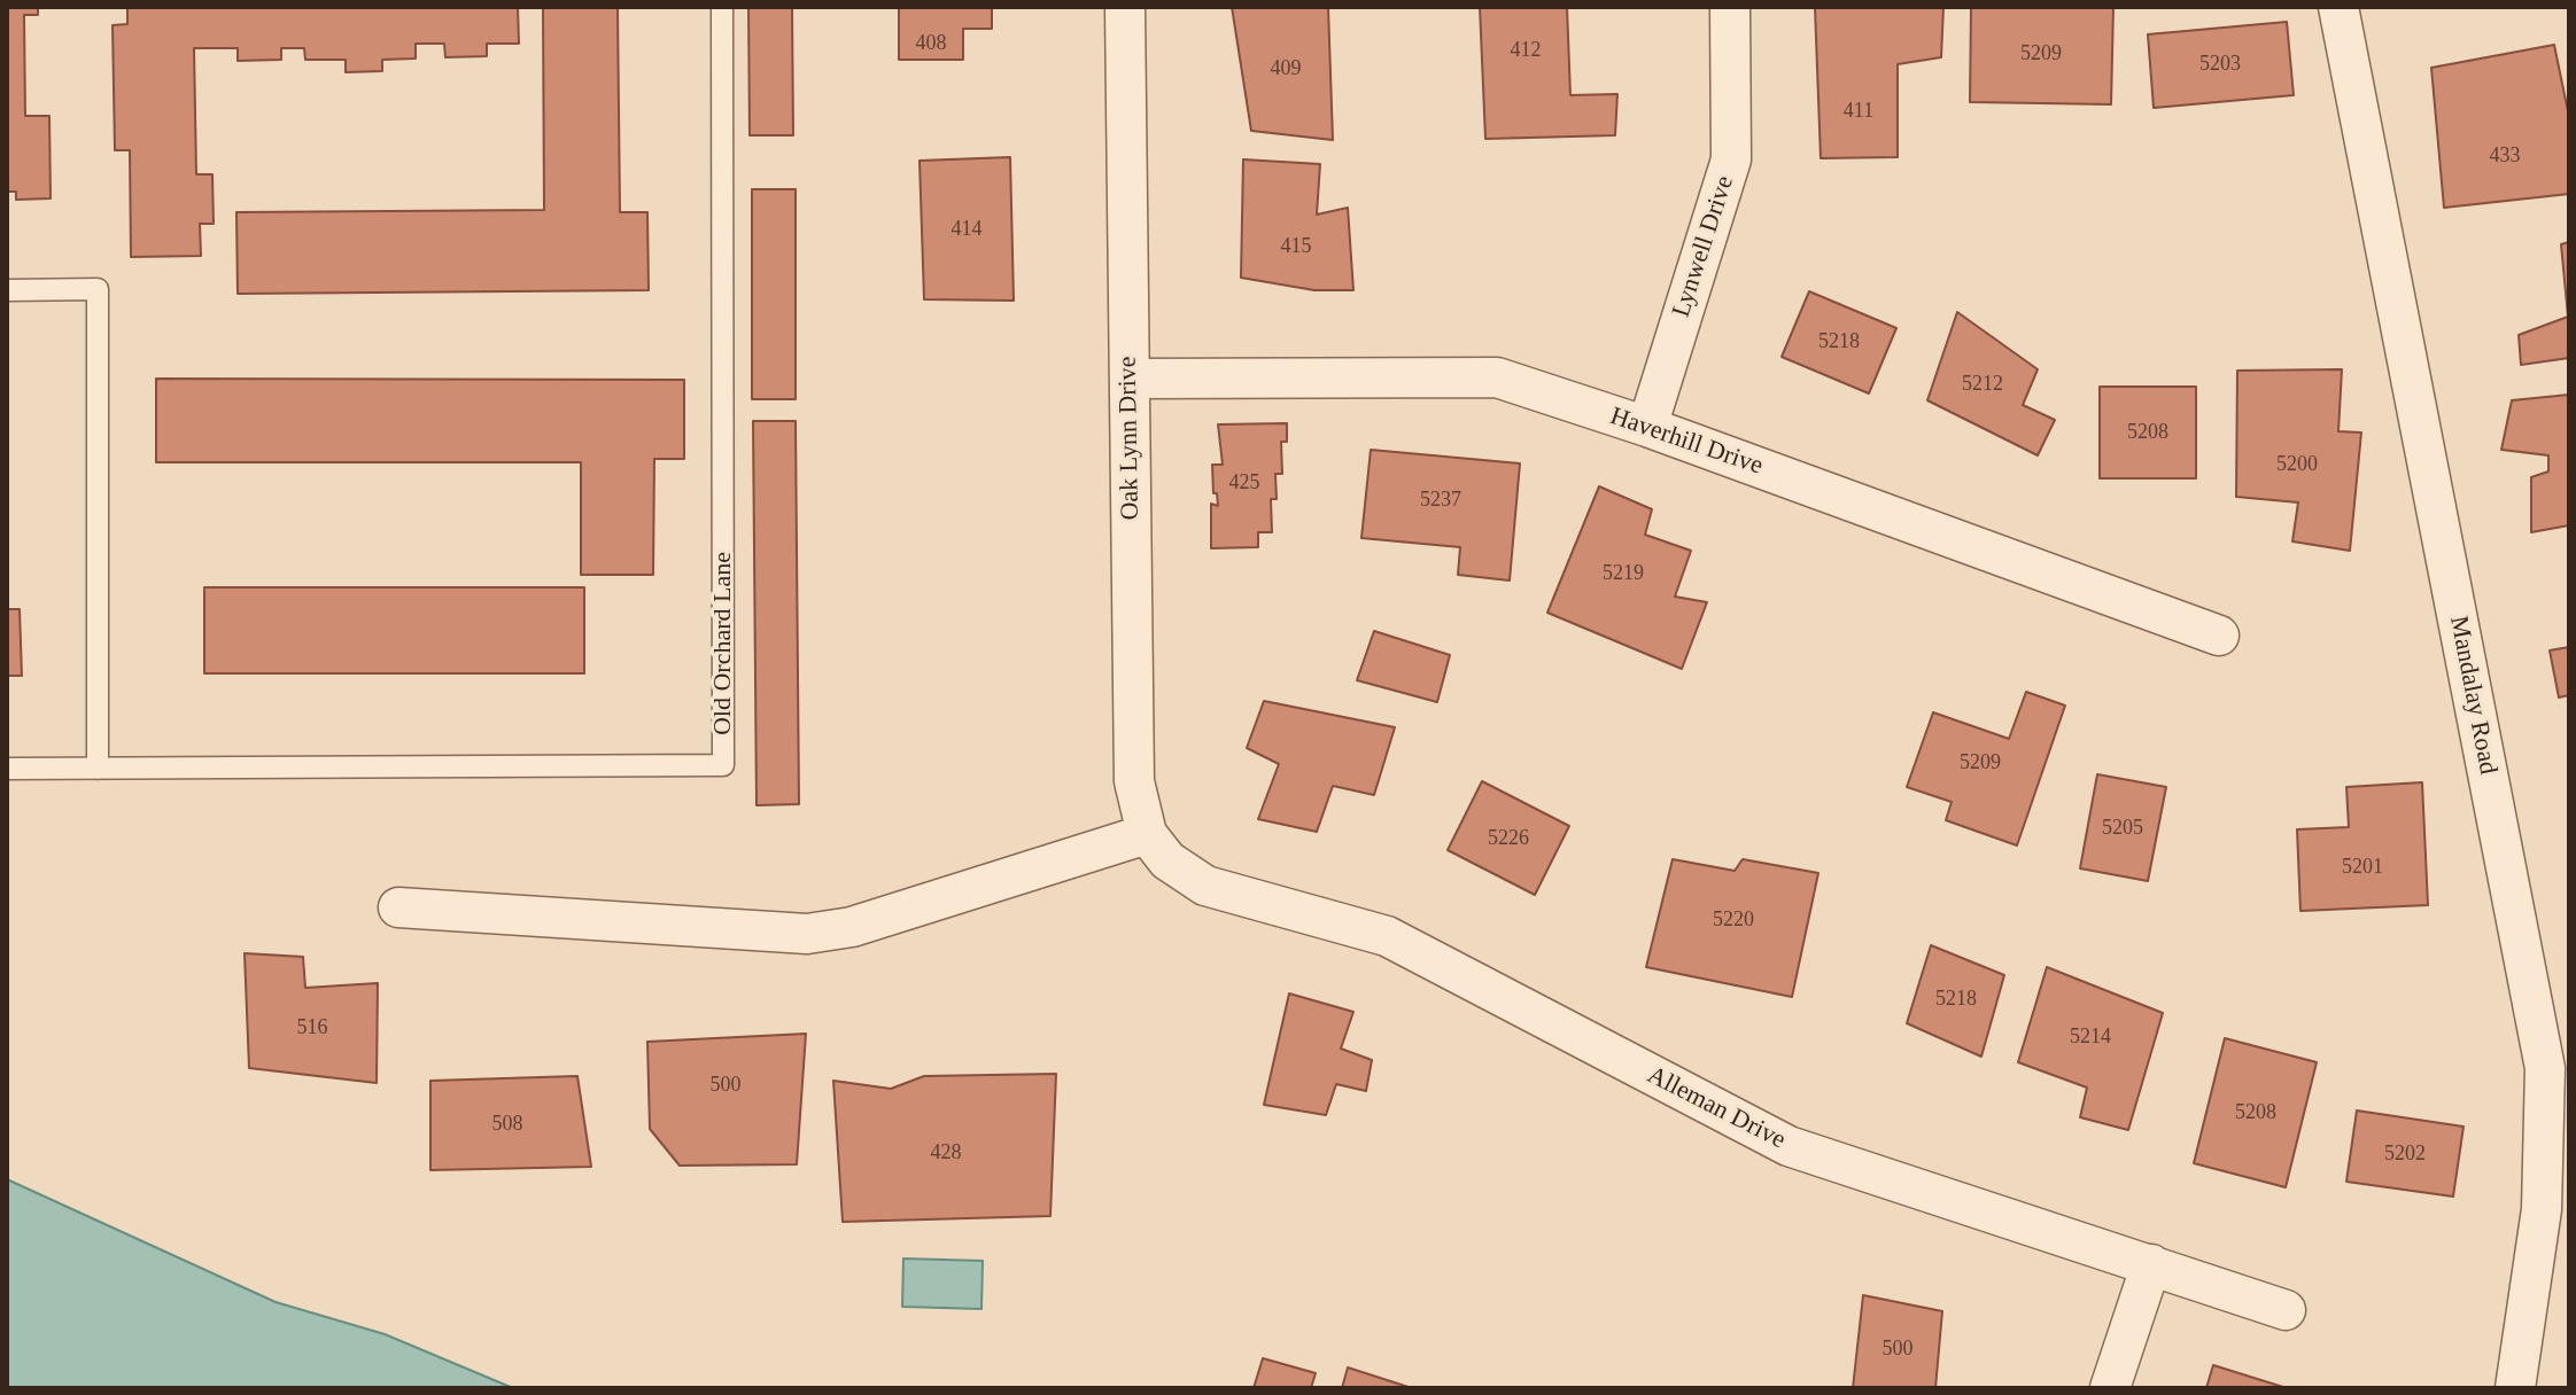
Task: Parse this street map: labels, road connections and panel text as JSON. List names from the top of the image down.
{
  "streets": {
    "street": [
      "Lynwell Drive",
      "Oak Lynn Drive",
      "Haverhill Drive",
      "Mandalay Road",
      "Alleman Drive"
    ],
    "lane": ["Old Orchard Lane"]
  },
  "crossings": [
    ["Lynwell Drive", "Haverhill Drive"],
    ["Oak Lynn Drive", "Haverhill Drive"],
    ["Oak Lynn Drive", "Alleman Drive"]
  ],
  "house_numbers": [
    "408",
    "412",
    "5209",
    "5203",
    "409",
    "411",
    "433",
    "414",
    "415",
    "5218",
    "5212",
    "5208",
    "5200",
    "425",
    "5237",
    "5219",
    "5209",
    "5205",
    "5226",
    "5201",
    "5220",
    "5218",
    "516",
    "5214",
    "500",
    "5208",
    "508",
    "428",
    "5202",
    "500"
  ]
}
